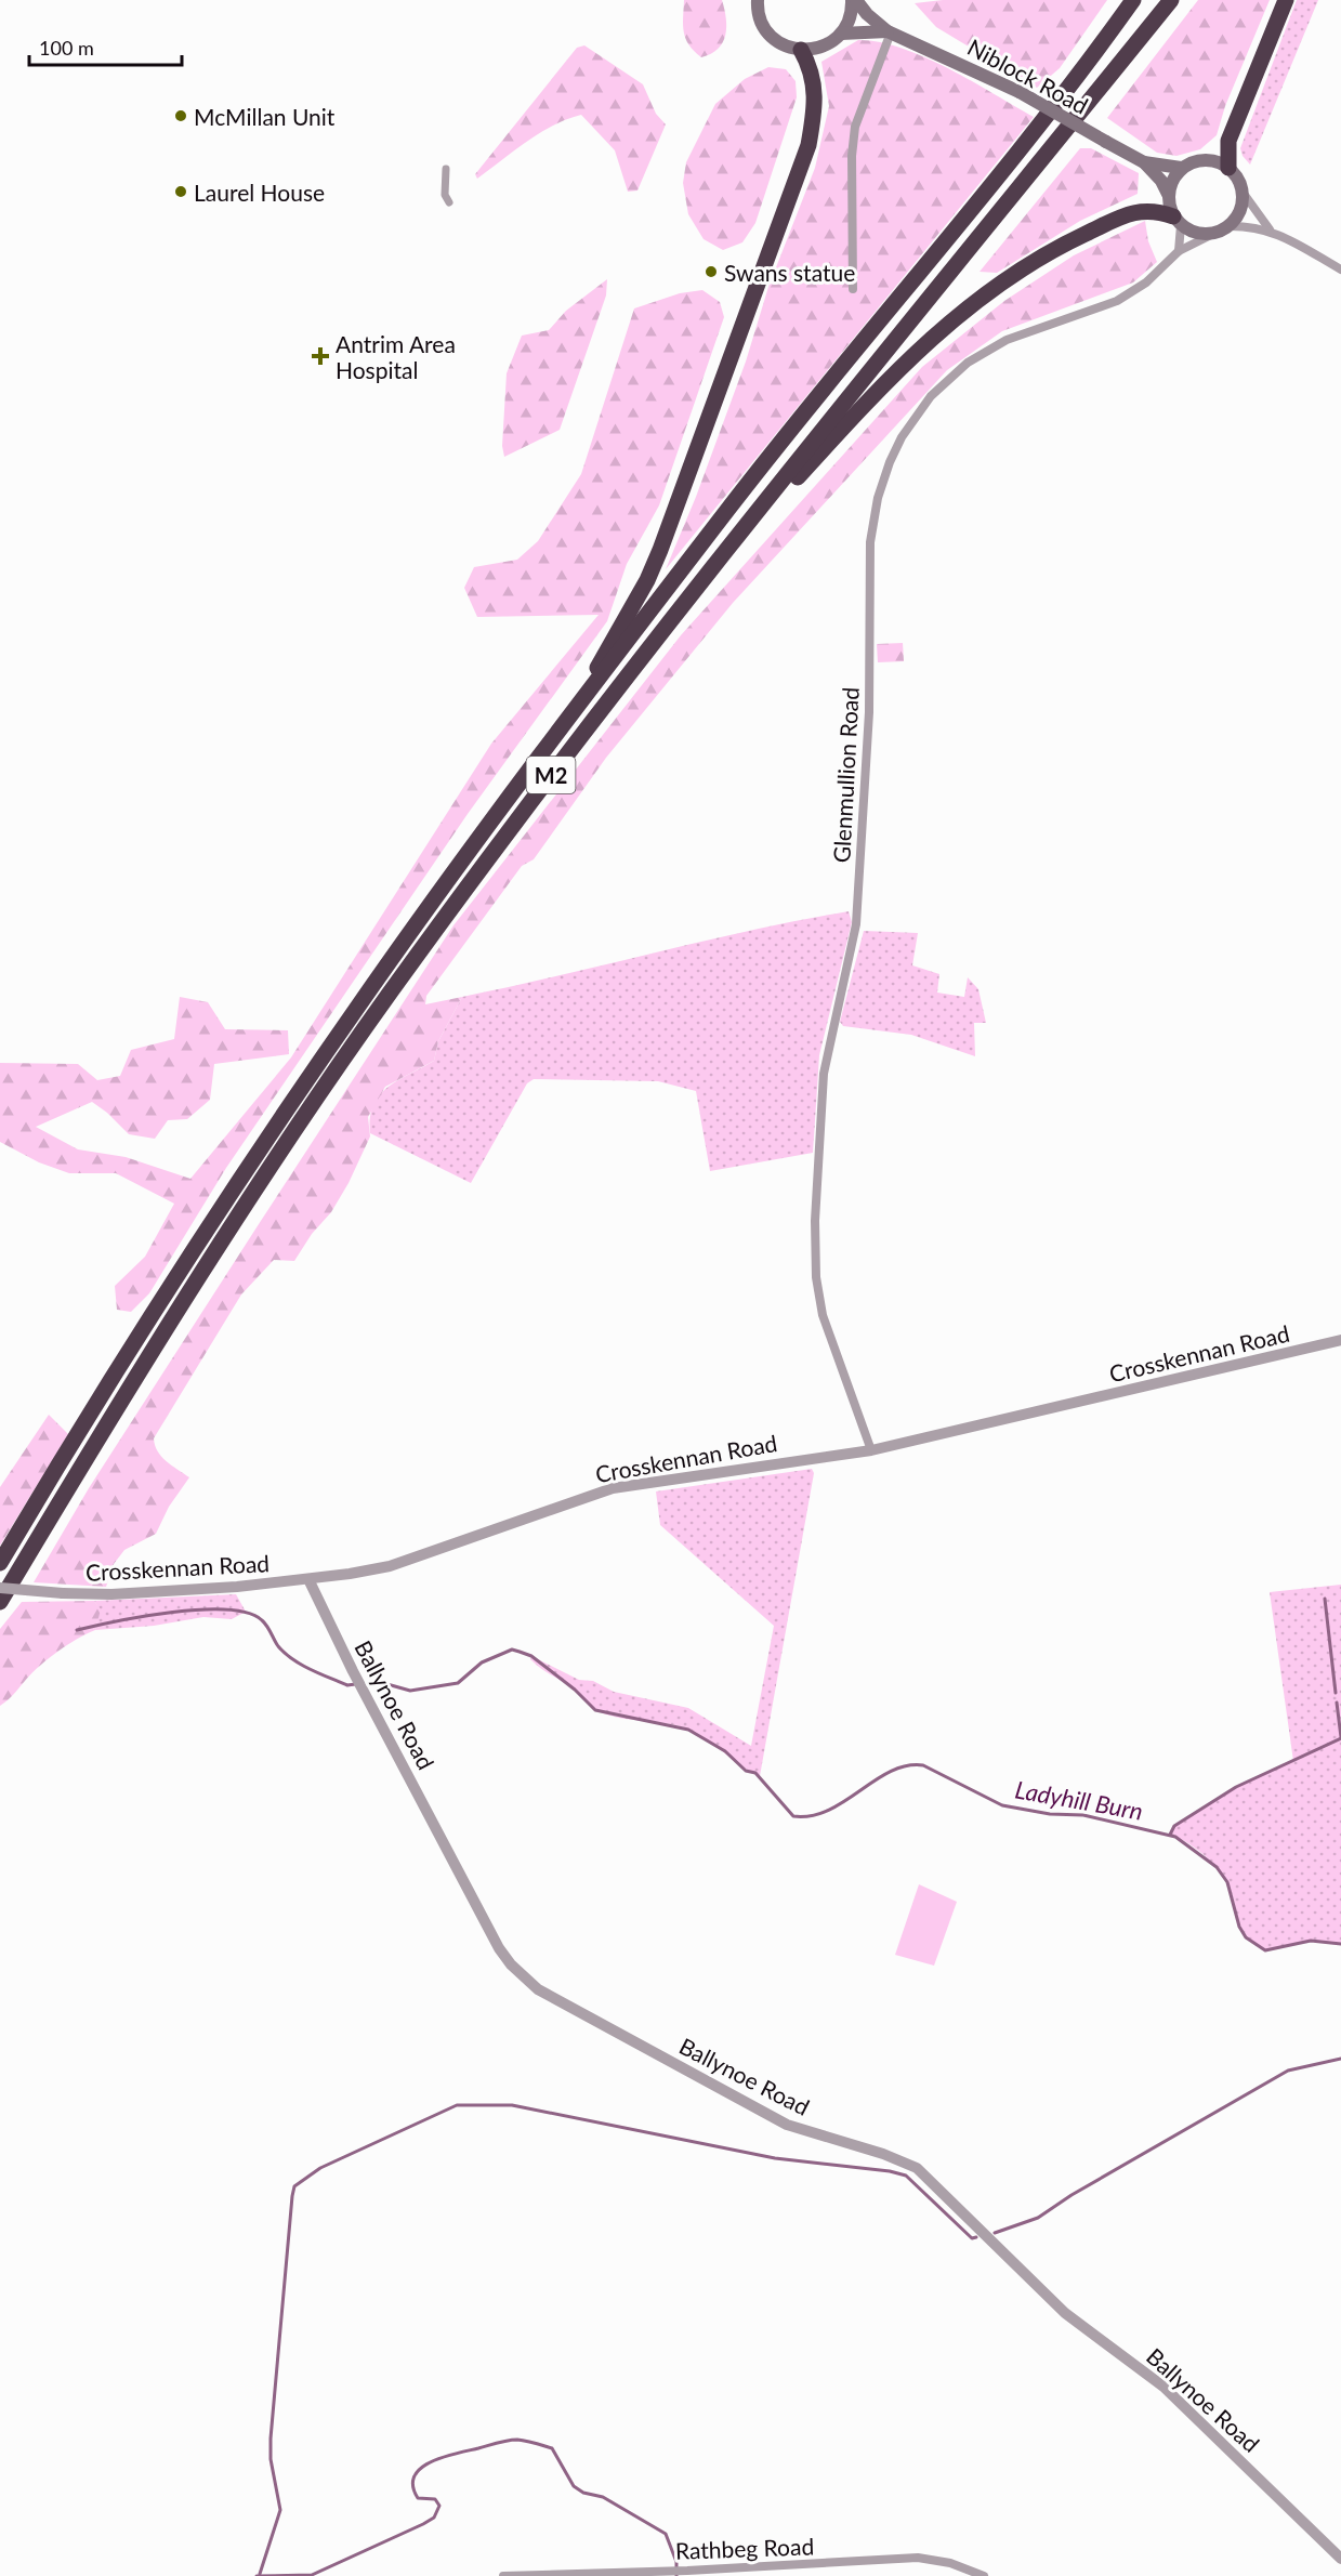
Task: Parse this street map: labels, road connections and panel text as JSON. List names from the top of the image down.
{
  "streets": {
    "highway": ["M2"],
    "main road": ["Niblock Road"],
    "street": [
      "Glenmullion Road",
      "Crosskennan Road",
      "Ballynoe Road",
      "Rathbeg Road"
    ]
  },
  "crossings": [
    ["Niblock Road", "Glenmullion Road"],
    ["Glenmullion Road", "Crosskennan Road"],
    ["Crosskennan Road", "Ballynoe Road"]
  ],
  "water": ["Ladyhill Burn"],
  "places": {
    "other": ["McMillan Unit", "Laurel House", "Swans statue"],
    "health": ["Antrim Area Hospital"]
  },
  "scale_bar": "100 m"
}
